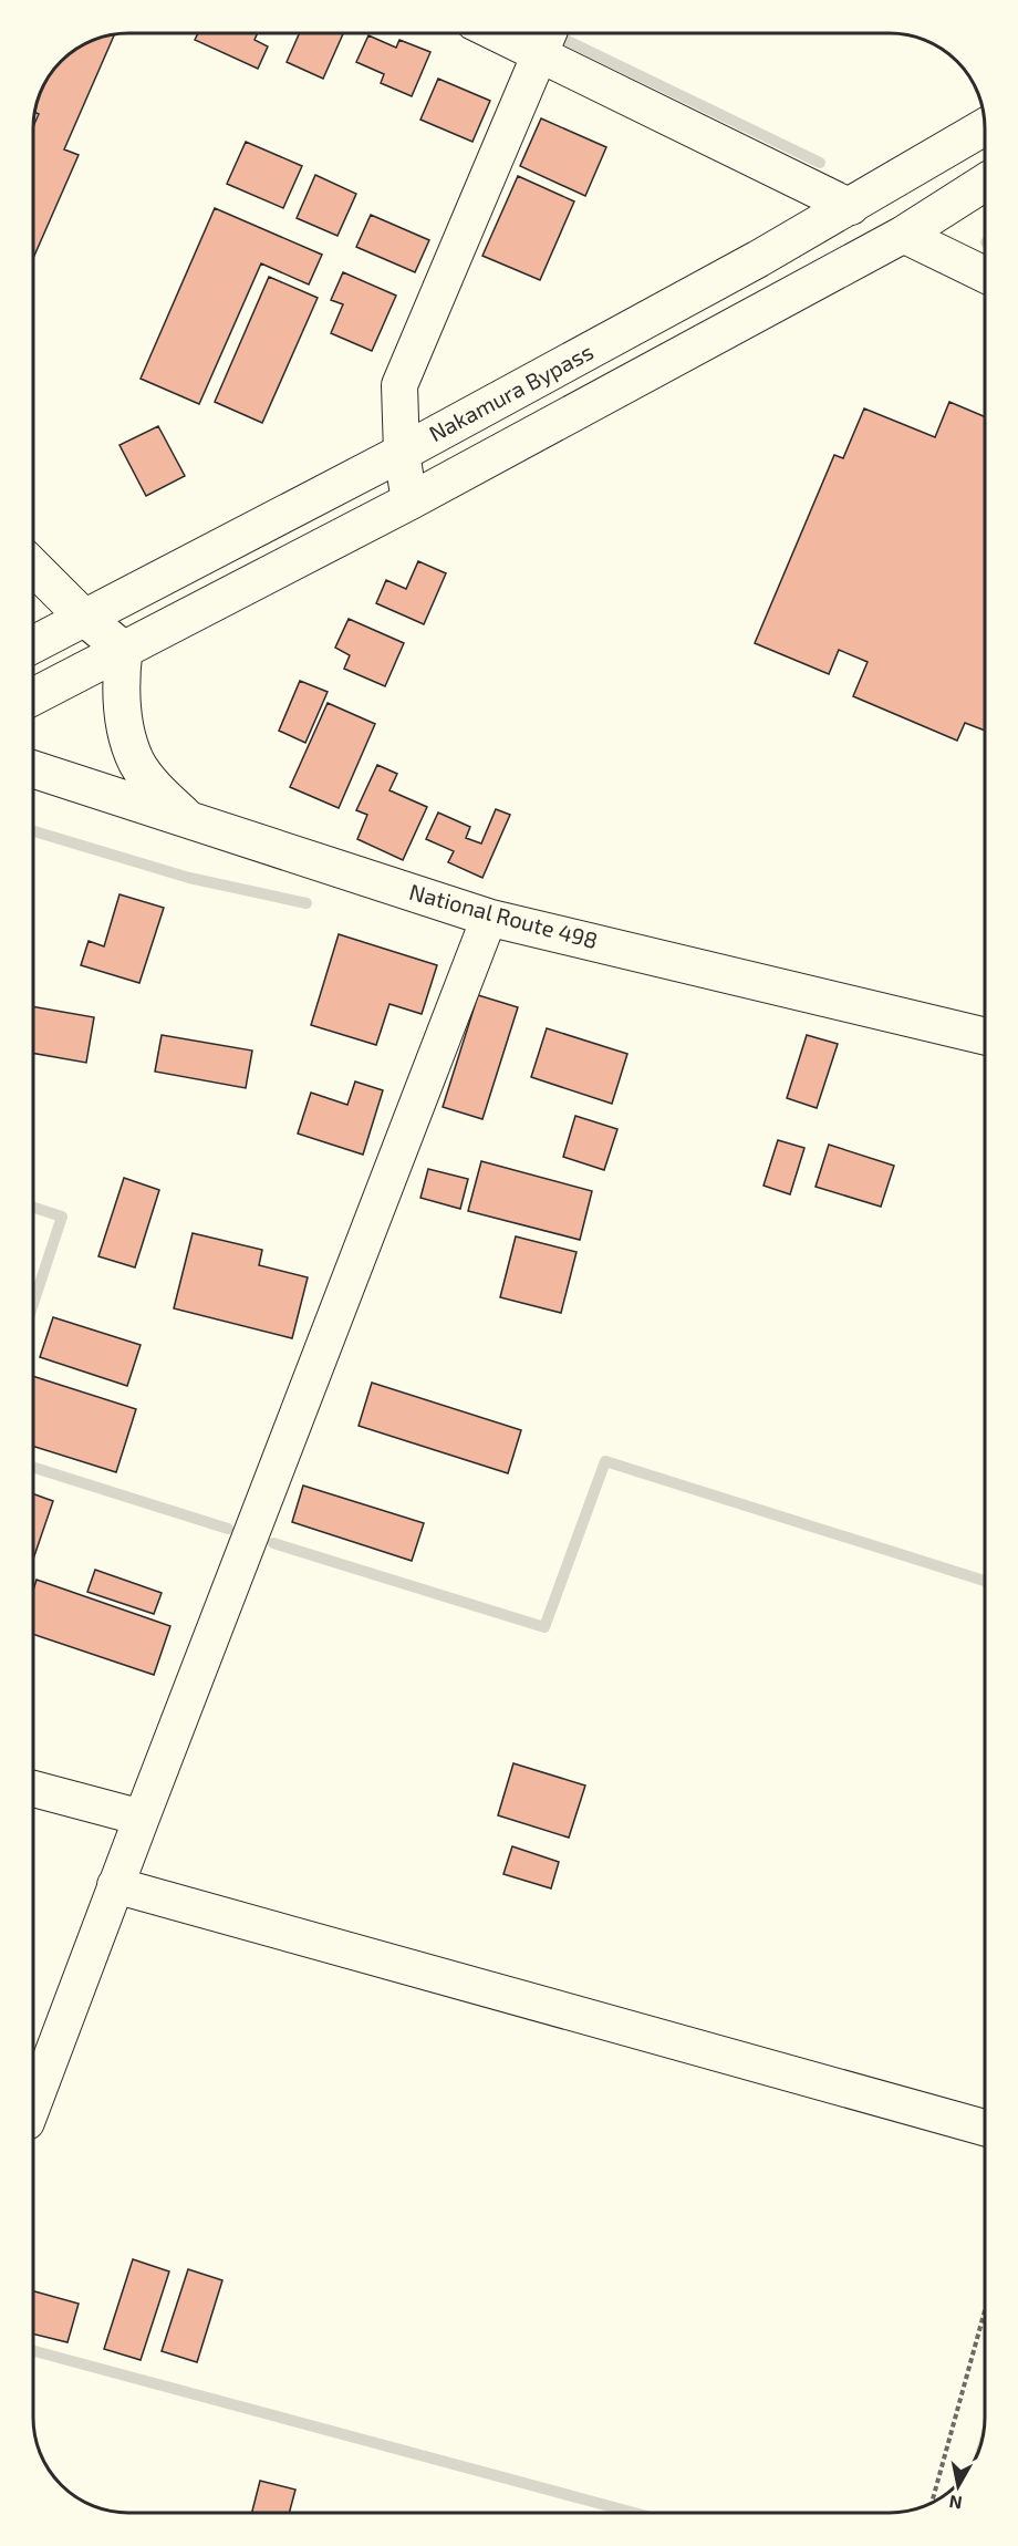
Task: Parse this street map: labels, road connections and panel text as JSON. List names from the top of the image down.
{
  "streets": {
    "main road": ["Nakamura Bypass", "National Route 498"]
  },
  "north": "bottom"
}
